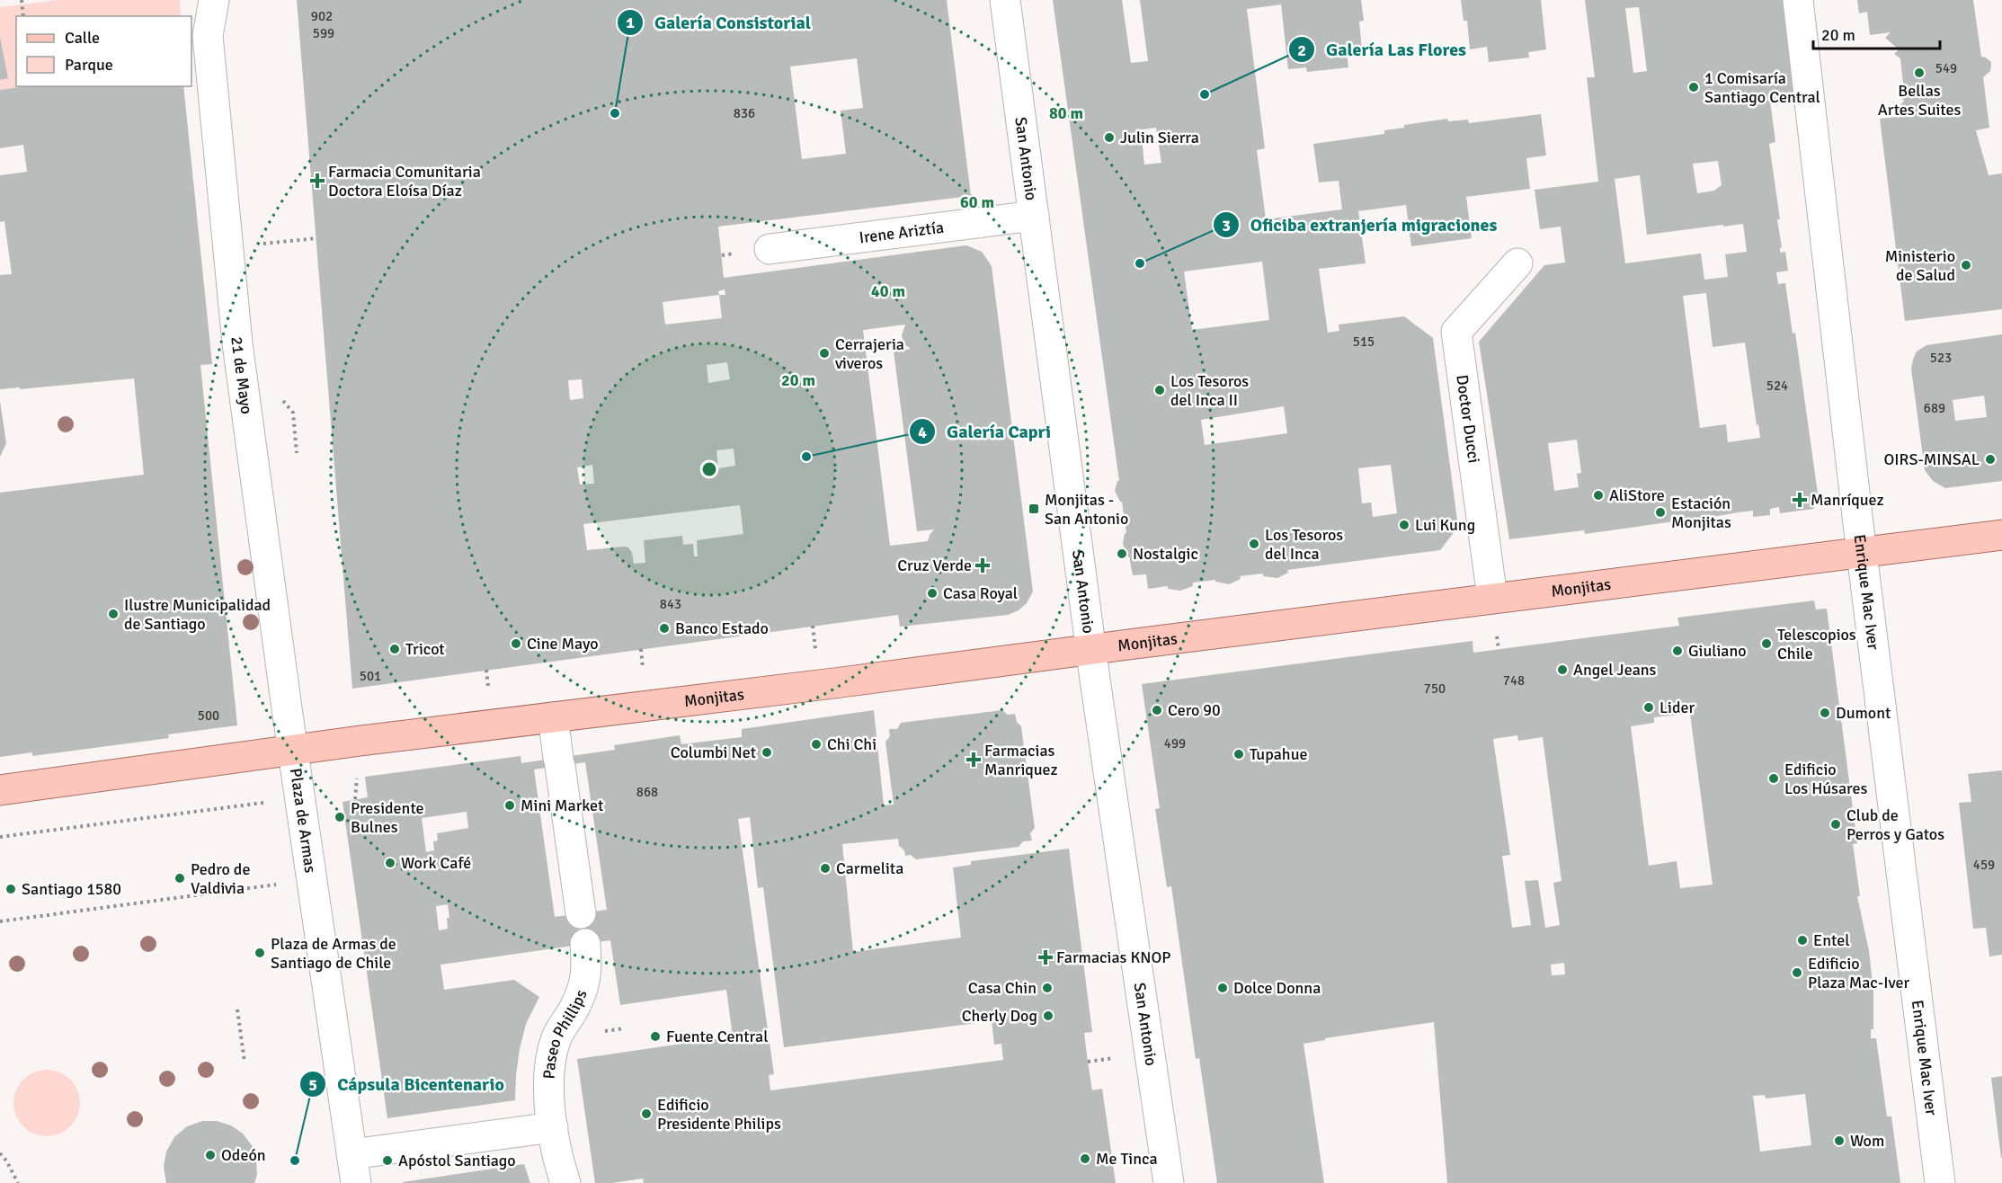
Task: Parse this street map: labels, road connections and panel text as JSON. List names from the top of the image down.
{
  "streets": {
    "main road": ["Monjitas", "Plaza de Armas"],
    "street": [
      "San Antonio",
      "Irene Ariztía",
      "21 de Mayo",
      "Doctor Ducci",
      "Enrique Mac Iver",
      "Paseo Phillips"
    ]
  },
  "crossings": [
    ["San Antonio", "Irene Ariztía"],
    ["San Antonio", "Monjitas"],
    ["21 de Mayo", "Monjitas"],
    ["21 de Mayo", "Plaza de Armas"],
    ["Doctor Ducci", "Monjitas"],
    ["Monjitas", "Enrique Mac Iver"],
    ["Monjitas", "Plaza de Armas"]
  ],
  "places": {
    "other": [
      "Bellas Artes Suites",
      "1 Comisaría Santiago Central",
      "Galería Las Flores",
      "Galería Consistorial",
      "Julin Sierra",
      "Oficiba extranjería migraciones",
      "Ministerio de Salud",
      "Cerrajeria viveros",
      "Los Tesoros del Inca II",
      "Galería Capri",
      "OIRS-MINSAL",
      "AliStore",
      "Estación Monjitas",
      "Lui Kung",
      "Los Tesoros del Inca",
      "Nostalgic",
      "Casa Royal",
      "Ilustre Municipalidad de Santiago",
      "Banco Estado",
      "Cine Mayo",
      "Telescopios Chile",
      "Tricot",
      "Giuliano",
      "Angel Jeans",
      "Lider",
      "Cero 90",
      "Dumont",
      "Chi Chi",
      "Columbi Net",
      "Tupahue",
      "Edificio Los Húsares",
      "Mini Market",
      "Presidente Bulnes",
      "Club de Perros y Gatos",
      "Work Café",
      "Carmelita",
      "Pedro de Valdivia",
      "Santiago 1580",
      "Entel",
      "Plaza de Armas de Santiago de Chile",
      "Edificio Plaza Mac-Iver",
      "Casa Chin",
      "Dolce Donna",
      "Cherly Dog",
      "Fuente Central",
      "Edificio Presidente Philips",
      "Wom",
      "Odeón",
      "Me Tinca",
      "Cápsula Bicentenario",
      "Apóstol Santiago"
    ],
    "health": [
      "Farmacia Comunitaria Doctora Eloísa Díaz",
      "Manríquez",
      "Cruz Verde",
      "Farmacias Manriquez",
      "Farmacias KNOP"
    ],
    "transit": ["Monjitas - San Antonio"]
  },
  "house_numbers": [
    "902",
    "599",
    "549",
    "836",
    "515",
    "523",
    "524",
    "689",
    "843",
    "501",
    "748",
    "750",
    "500",
    "499",
    "868",
    "459"
  ],
  "legend": ["Calle", "Parque"],
  "scale_bar": "20 m",
  "rings": [
    "80 m",
    "60 m",
    "40 m",
    "20 m"
  ]
}
